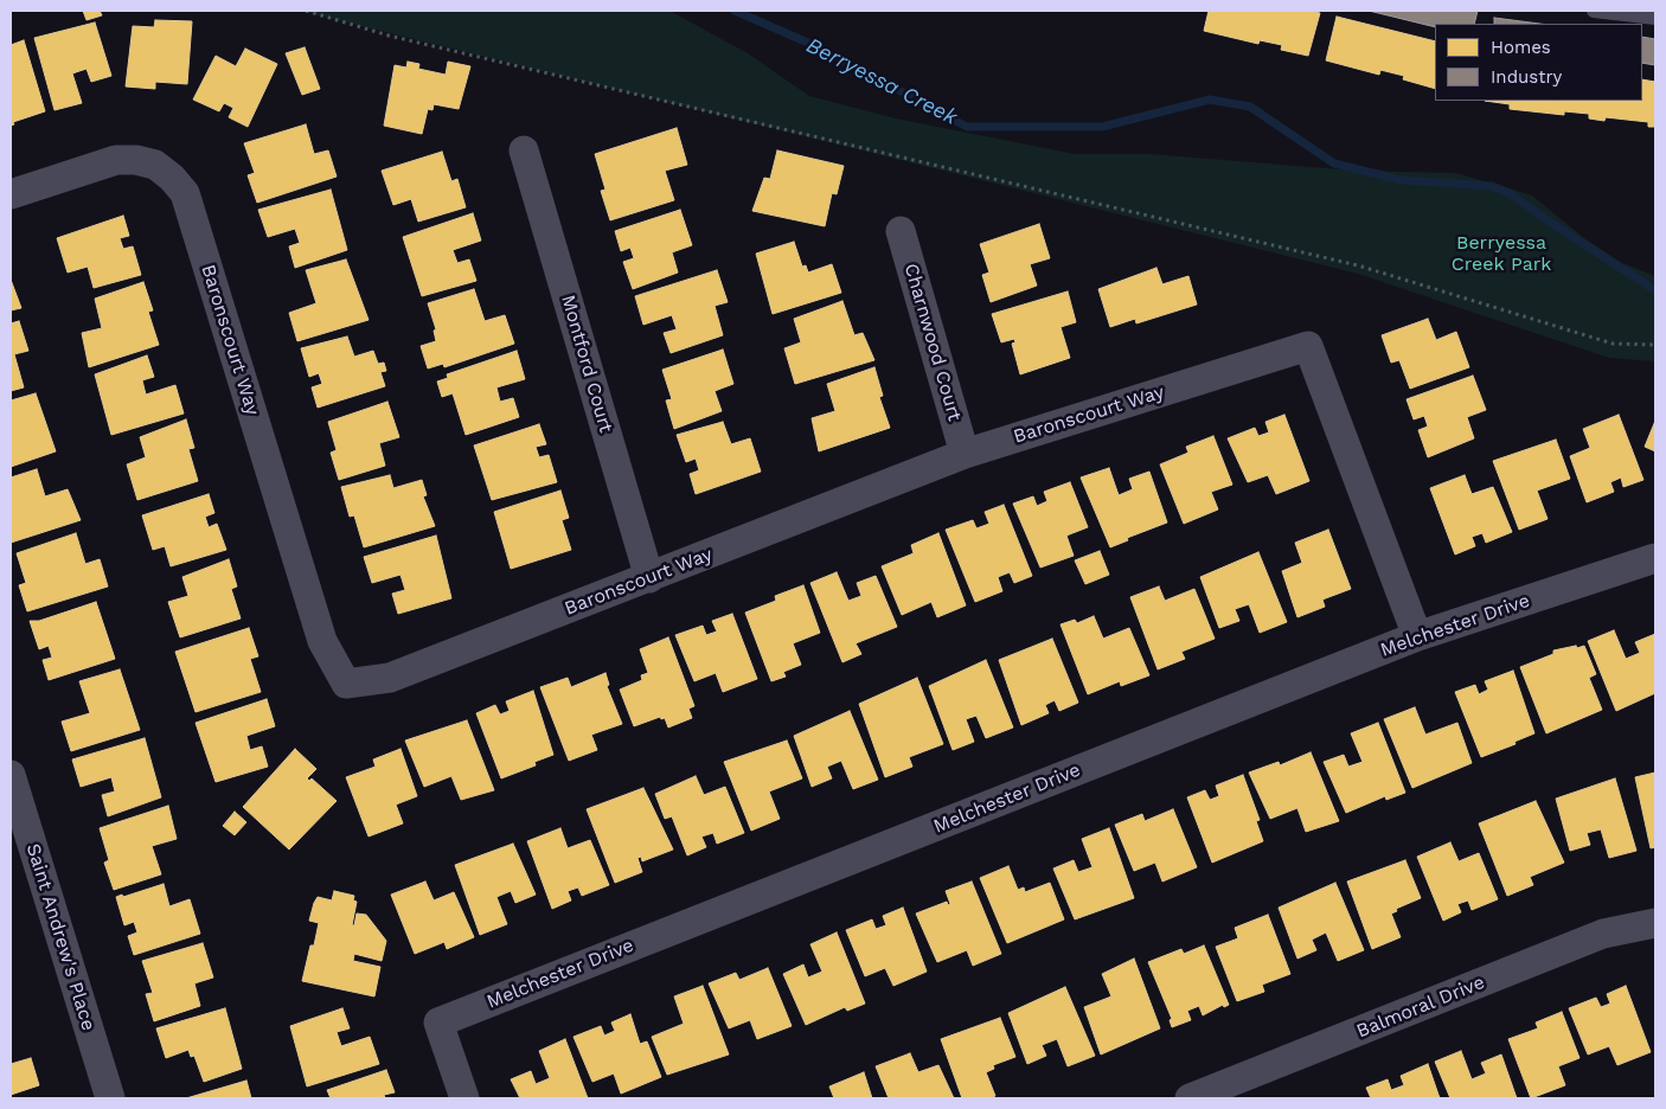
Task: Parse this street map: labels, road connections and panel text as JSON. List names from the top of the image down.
{
  "streets": {
    "street": [
      "Baronscourt Way",
      "Charnwood Court",
      "Montford Court",
      "Melchester Drive",
      "Saint Andrew's Place",
      "Balmoral Drive"
    ]
  },
  "crossings": [
    ["Baronscourt Way", "Charnwood Court"],
    ["Baronscourt Way", "Montford Court"],
    ["Baronscourt Way", "Melchester Drive"]
  ],
  "water": ["Berryessa Creek"],
  "parks": ["Berryessa Creek Park"],
  "legend": ["Homes", "Industry"]
}
